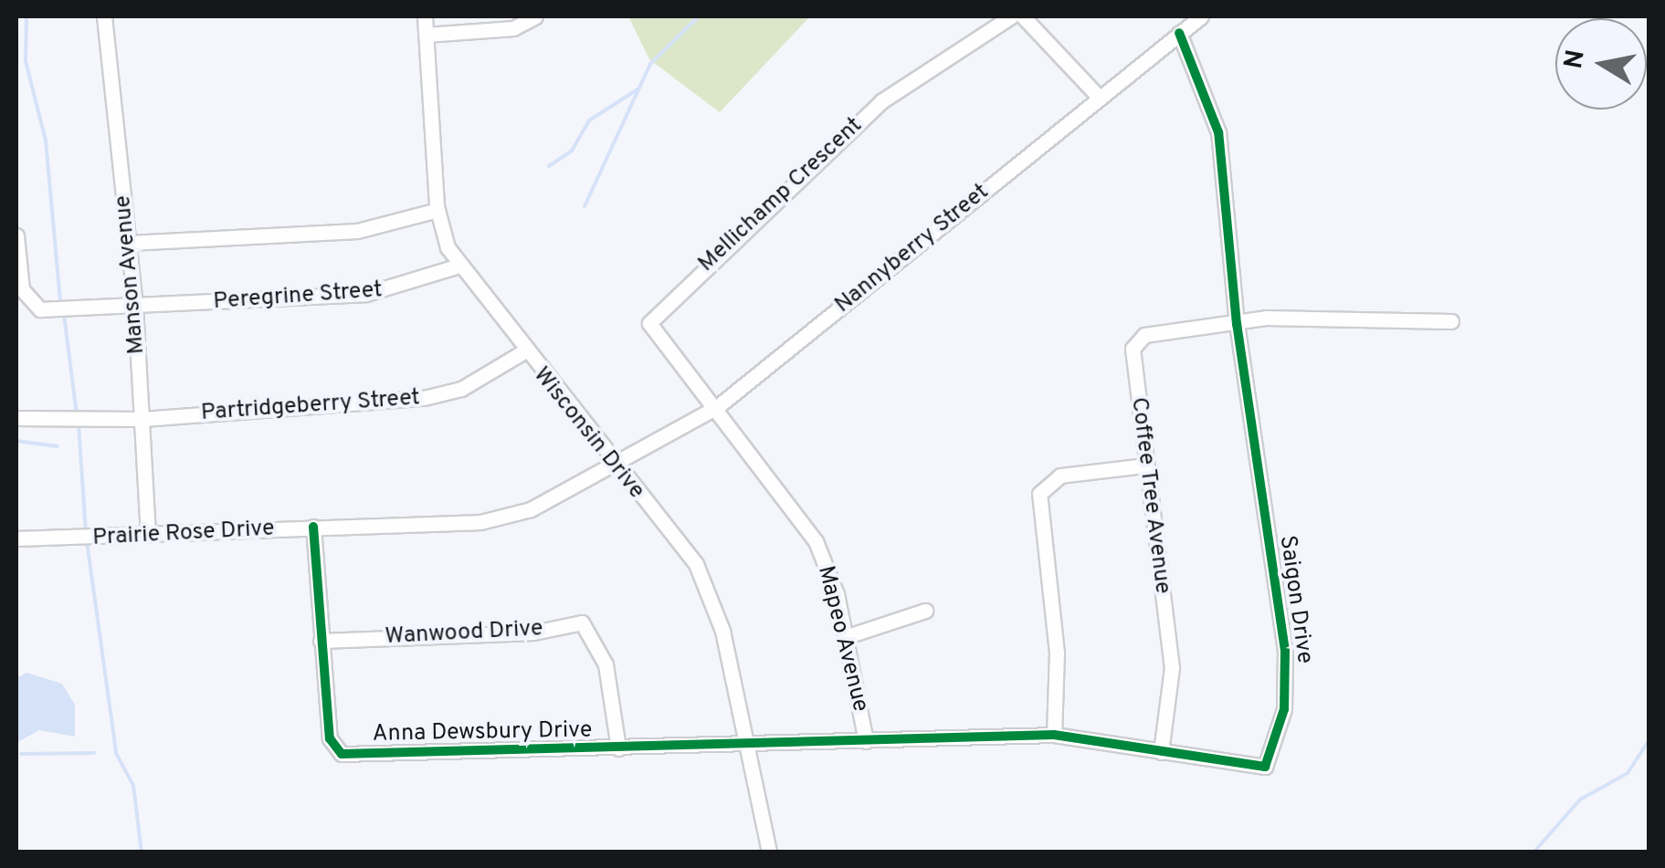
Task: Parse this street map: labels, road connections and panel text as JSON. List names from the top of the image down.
{
  "streets": {
    "street": [
      "Mellichamp Crescent",
      "Nannyberry Street",
      "Manson Avenue",
      "Peregrine Street",
      "Partridgeberry Street",
      "Wisconsin Drive",
      "Coffee Tree Avenue",
      "Prairie Rose Drive",
      "Saigon Drive",
      "Wanwood Drive",
      "Mapeo Avenue",
      "Anna Dewsbury Drive"
    ]
  },
  "crossings": [
    ["Mellichamp Crescent", "Nannyberry Street"],
    ["Mellichamp Crescent", "Mapeo Avenue"],
    ["Nannyberry Street", "Wisconsin Drive"],
    ["Nannyberry Street", "Prairie Rose Drive"],
    ["Nannyberry Street", "Saigon Drive"],
    ["Nannyberry Street", "Mapeo Avenue"],
    ["Manson Avenue", "Peregrine Street"],
    ["Manson Avenue", "Partridgeberry Street"],
    ["Manson Avenue", "Prairie Rose Drive"],
    ["Peregrine Street", "Wisconsin Drive"],
    ["Partridgeberry Street", "Wisconsin Drive"],
    ["Wisconsin Drive", "Prairie Rose Drive"],
    ["Wisconsin Drive", "Saigon Drive"],
    ["Wisconsin Drive", "Anna Dewsbury Drive"],
    ["Coffee Tree Avenue", "Saigon Drive"],
    ["Prairie Rose Drive", "Anna Dewsbury Drive"],
    ["Saigon Drive", "Mapeo Avenue"],
    ["Saigon Drive", "Anna Dewsbury Drive"],
    ["Wanwood Drive", "Anna Dewsbury Drive"]
  ],
  "north": "left"
}
